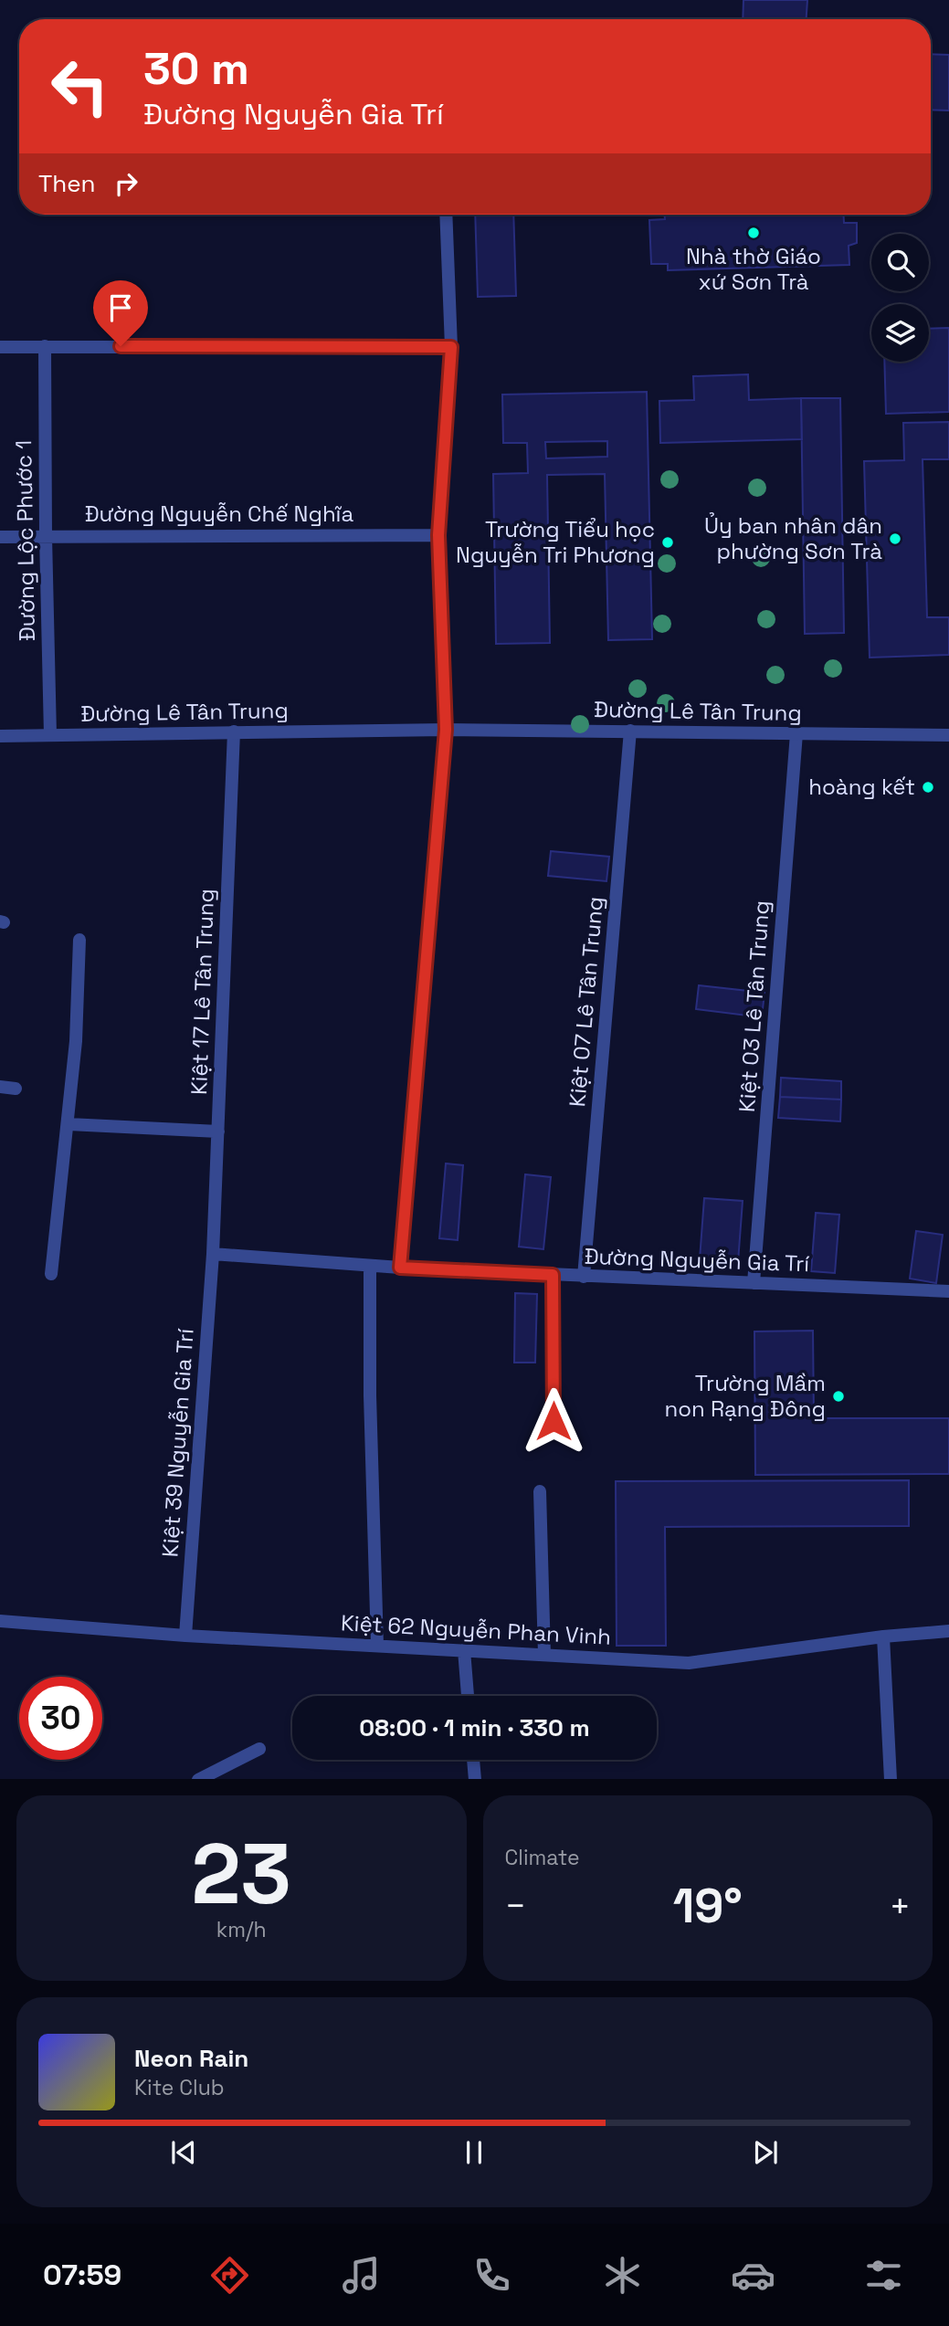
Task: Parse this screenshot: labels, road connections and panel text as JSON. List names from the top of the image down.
{
  "streets": {
    "street": [
      "Đường Nguyễn Chế Nghĩa",
      "Đường Lộc Phước 1",
      "Đường Lê Tân Trung",
      "Kiệt 17 Lê Tân Trung",
      "Kiệt 07 Lê Tân Trung",
      "Kiệt 03 Lê Tân Trung",
      "Đường Nguyễn Gia Trí",
      "Kiệt 39 Nguyễn Gia Trí",
      "Kiệt 62 Nguyễn Phan Vinh"
    ]
  },
  "crossings": [
    ["Đường Nguyễn Chế Nghĩa", "Đường Lộc Phước 1"],
    ["Đường Lộc Phước 1", "Đường Lê Tân Trung"],
    ["Đường Lê Tân Trung", "Kiệt 17 Lê Tân Trung"],
    ["Đường Lê Tân Trung", "Kiệt 07 Lê Tân Trung"],
    ["Đường Lê Tân Trung", "Kiệt 03 Lê Tân Trung"],
    ["Kiệt 17 Lê Tân Trung", "Đường Nguyễn Gia Trí"],
    ["Kiệt 17 Lê Tân Trung", "Kiệt 39 Nguyễn Gia Trí"],
    ["Kiệt 07 Lê Tân Trung", "Đường Nguyễn Gia Trí"],
    ["Kiệt 03 Lê Tân Trung", "Đường Nguyễn Gia Trí"],
    ["Đường Nguyễn Gia Trí", "Kiệt 39 Nguyễn Gia Trí"],
    ["Kiệt 39 Nguyễn Gia Trí", "Kiệt 62 Nguyễn Phan Vinh"]
  ],
  "places": [
    "Nhà thờ Giáo xứ Sơn Trà",
    "Ủy ban nhân dân phường Sơn Trà",
    "Trường Tiểu học Nguyễn Tri Phương",
    "hoàng kết",
    "Trường Mầm non Rạng Đông"
  ],
  "page": {
    "turn": ["30 m", "Đường Nguyễn Gia Trí"],
    "then": "Then",
    "limit": "30",
    "trip": "08:00 · 1 min · 330 m",
    "tile": [
      ["23", "km/h"],
      "Climate"
    ],
    "heat": ["−", "19°", "+"],
    "song": ["Neon Rain", "Kite Club"],
    "tabs": "07:59"
  }
}
